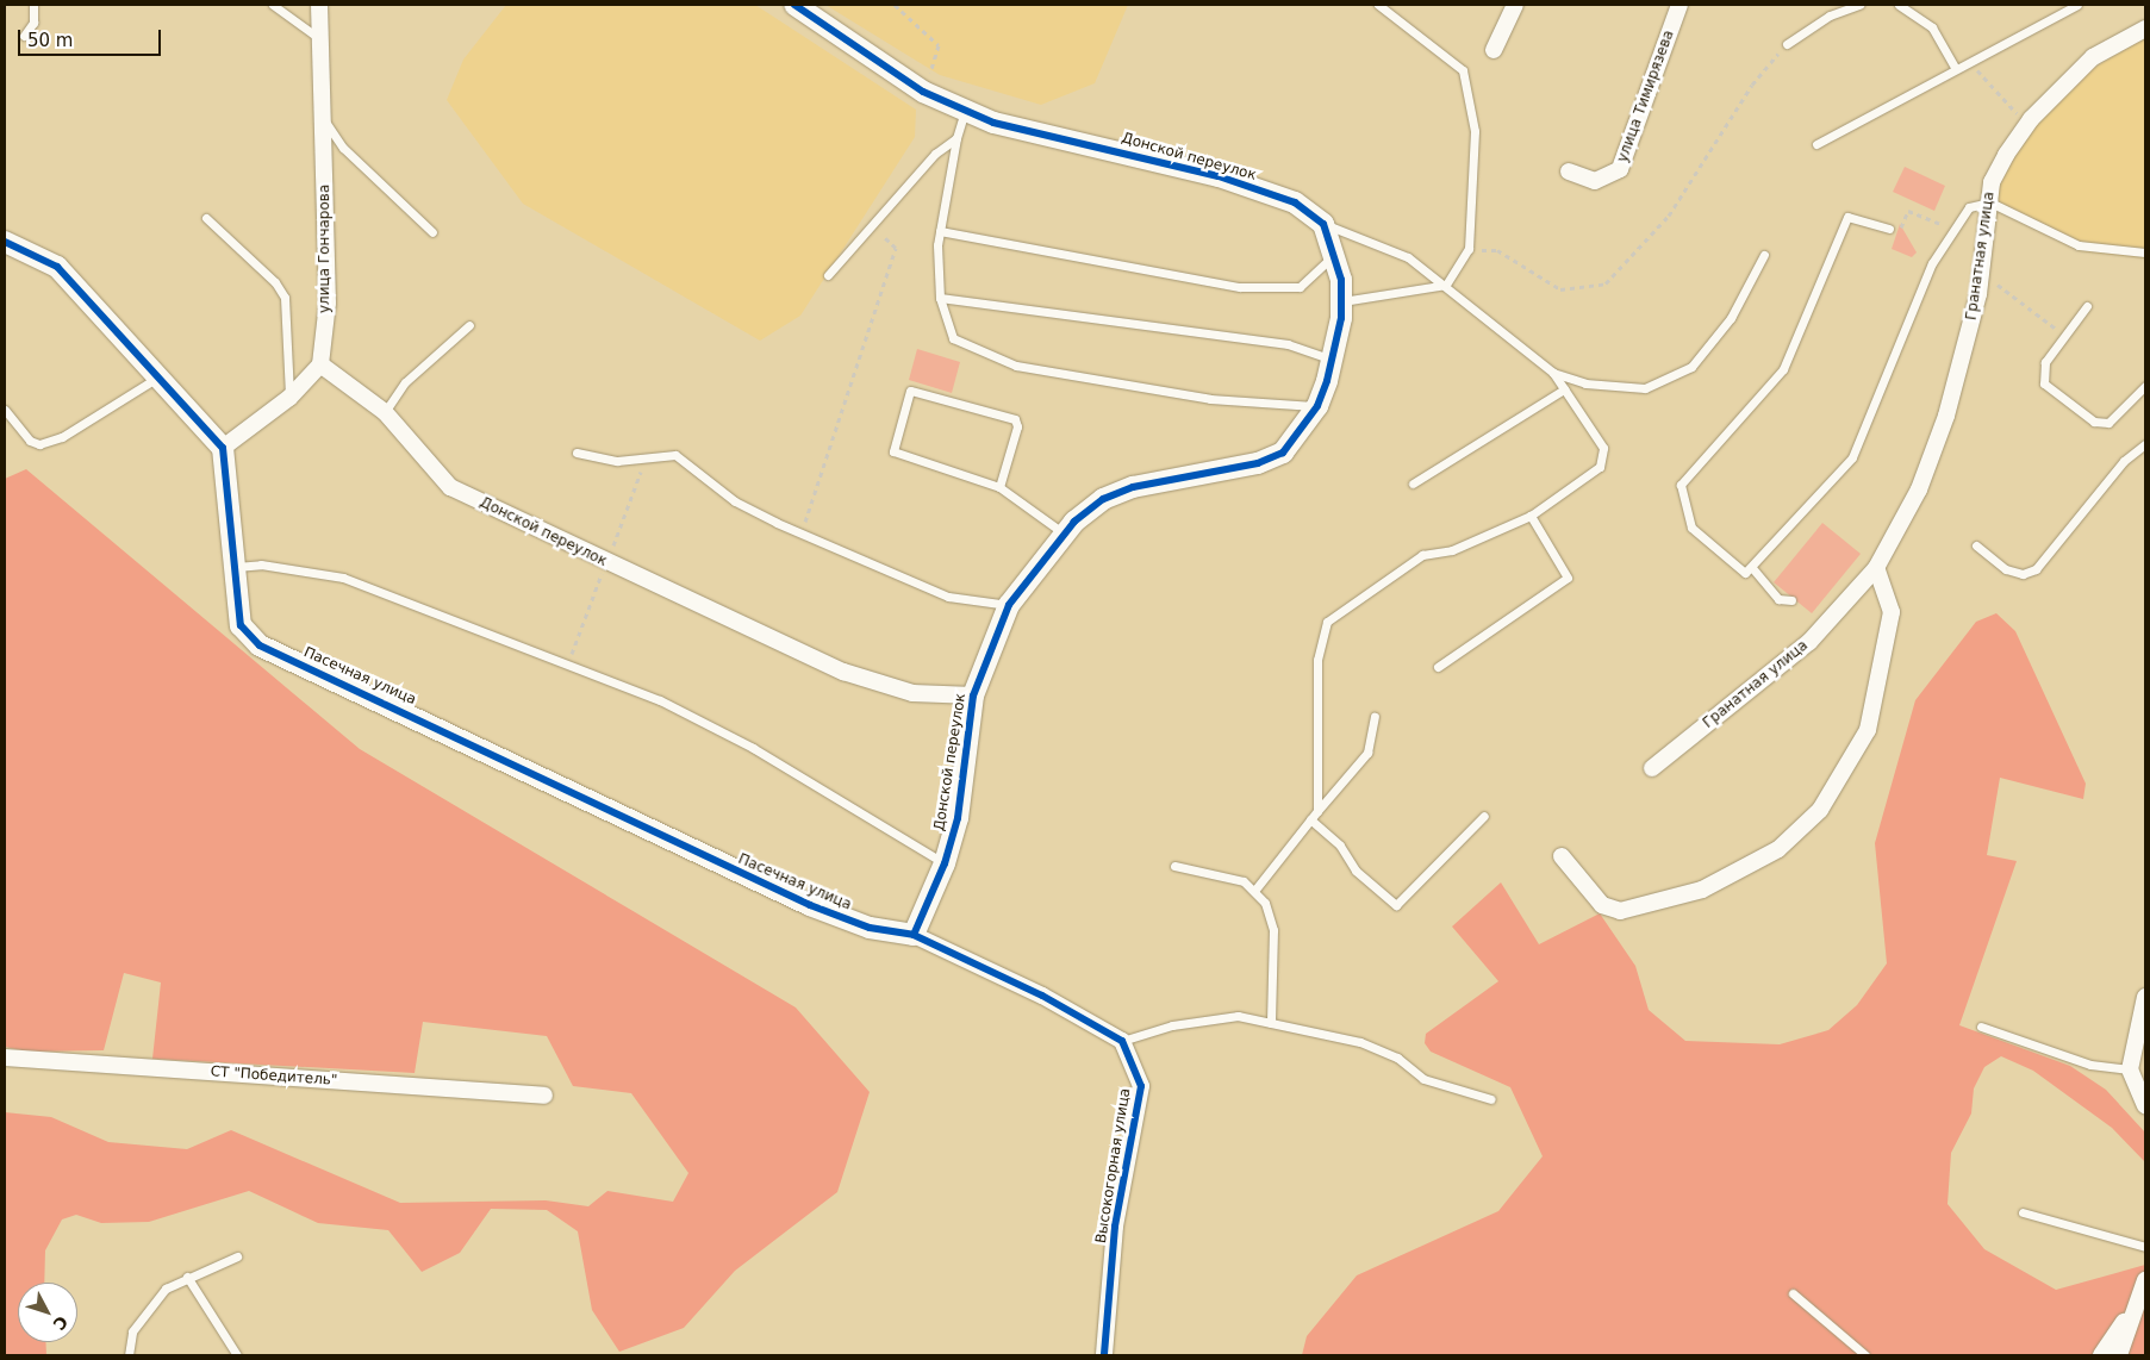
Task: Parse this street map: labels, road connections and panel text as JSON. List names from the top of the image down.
{
  "streets": {
    "street": [
      "улица Тимирязева",
      "Донской переулок",
      "улица Гончарова",
      "Гранатная улица",
      "Пасечная улица",
      "СТ \"Победитель\"",
      "Высокогорная улица"
    ]
  },
  "crossings": [
    ["Донской переулок", "улица Гончарова"],
    ["Донской переулок", "Пасечная улица"]
  ],
  "scale_bar": "50 m",
  "north": "bottom right"
}
